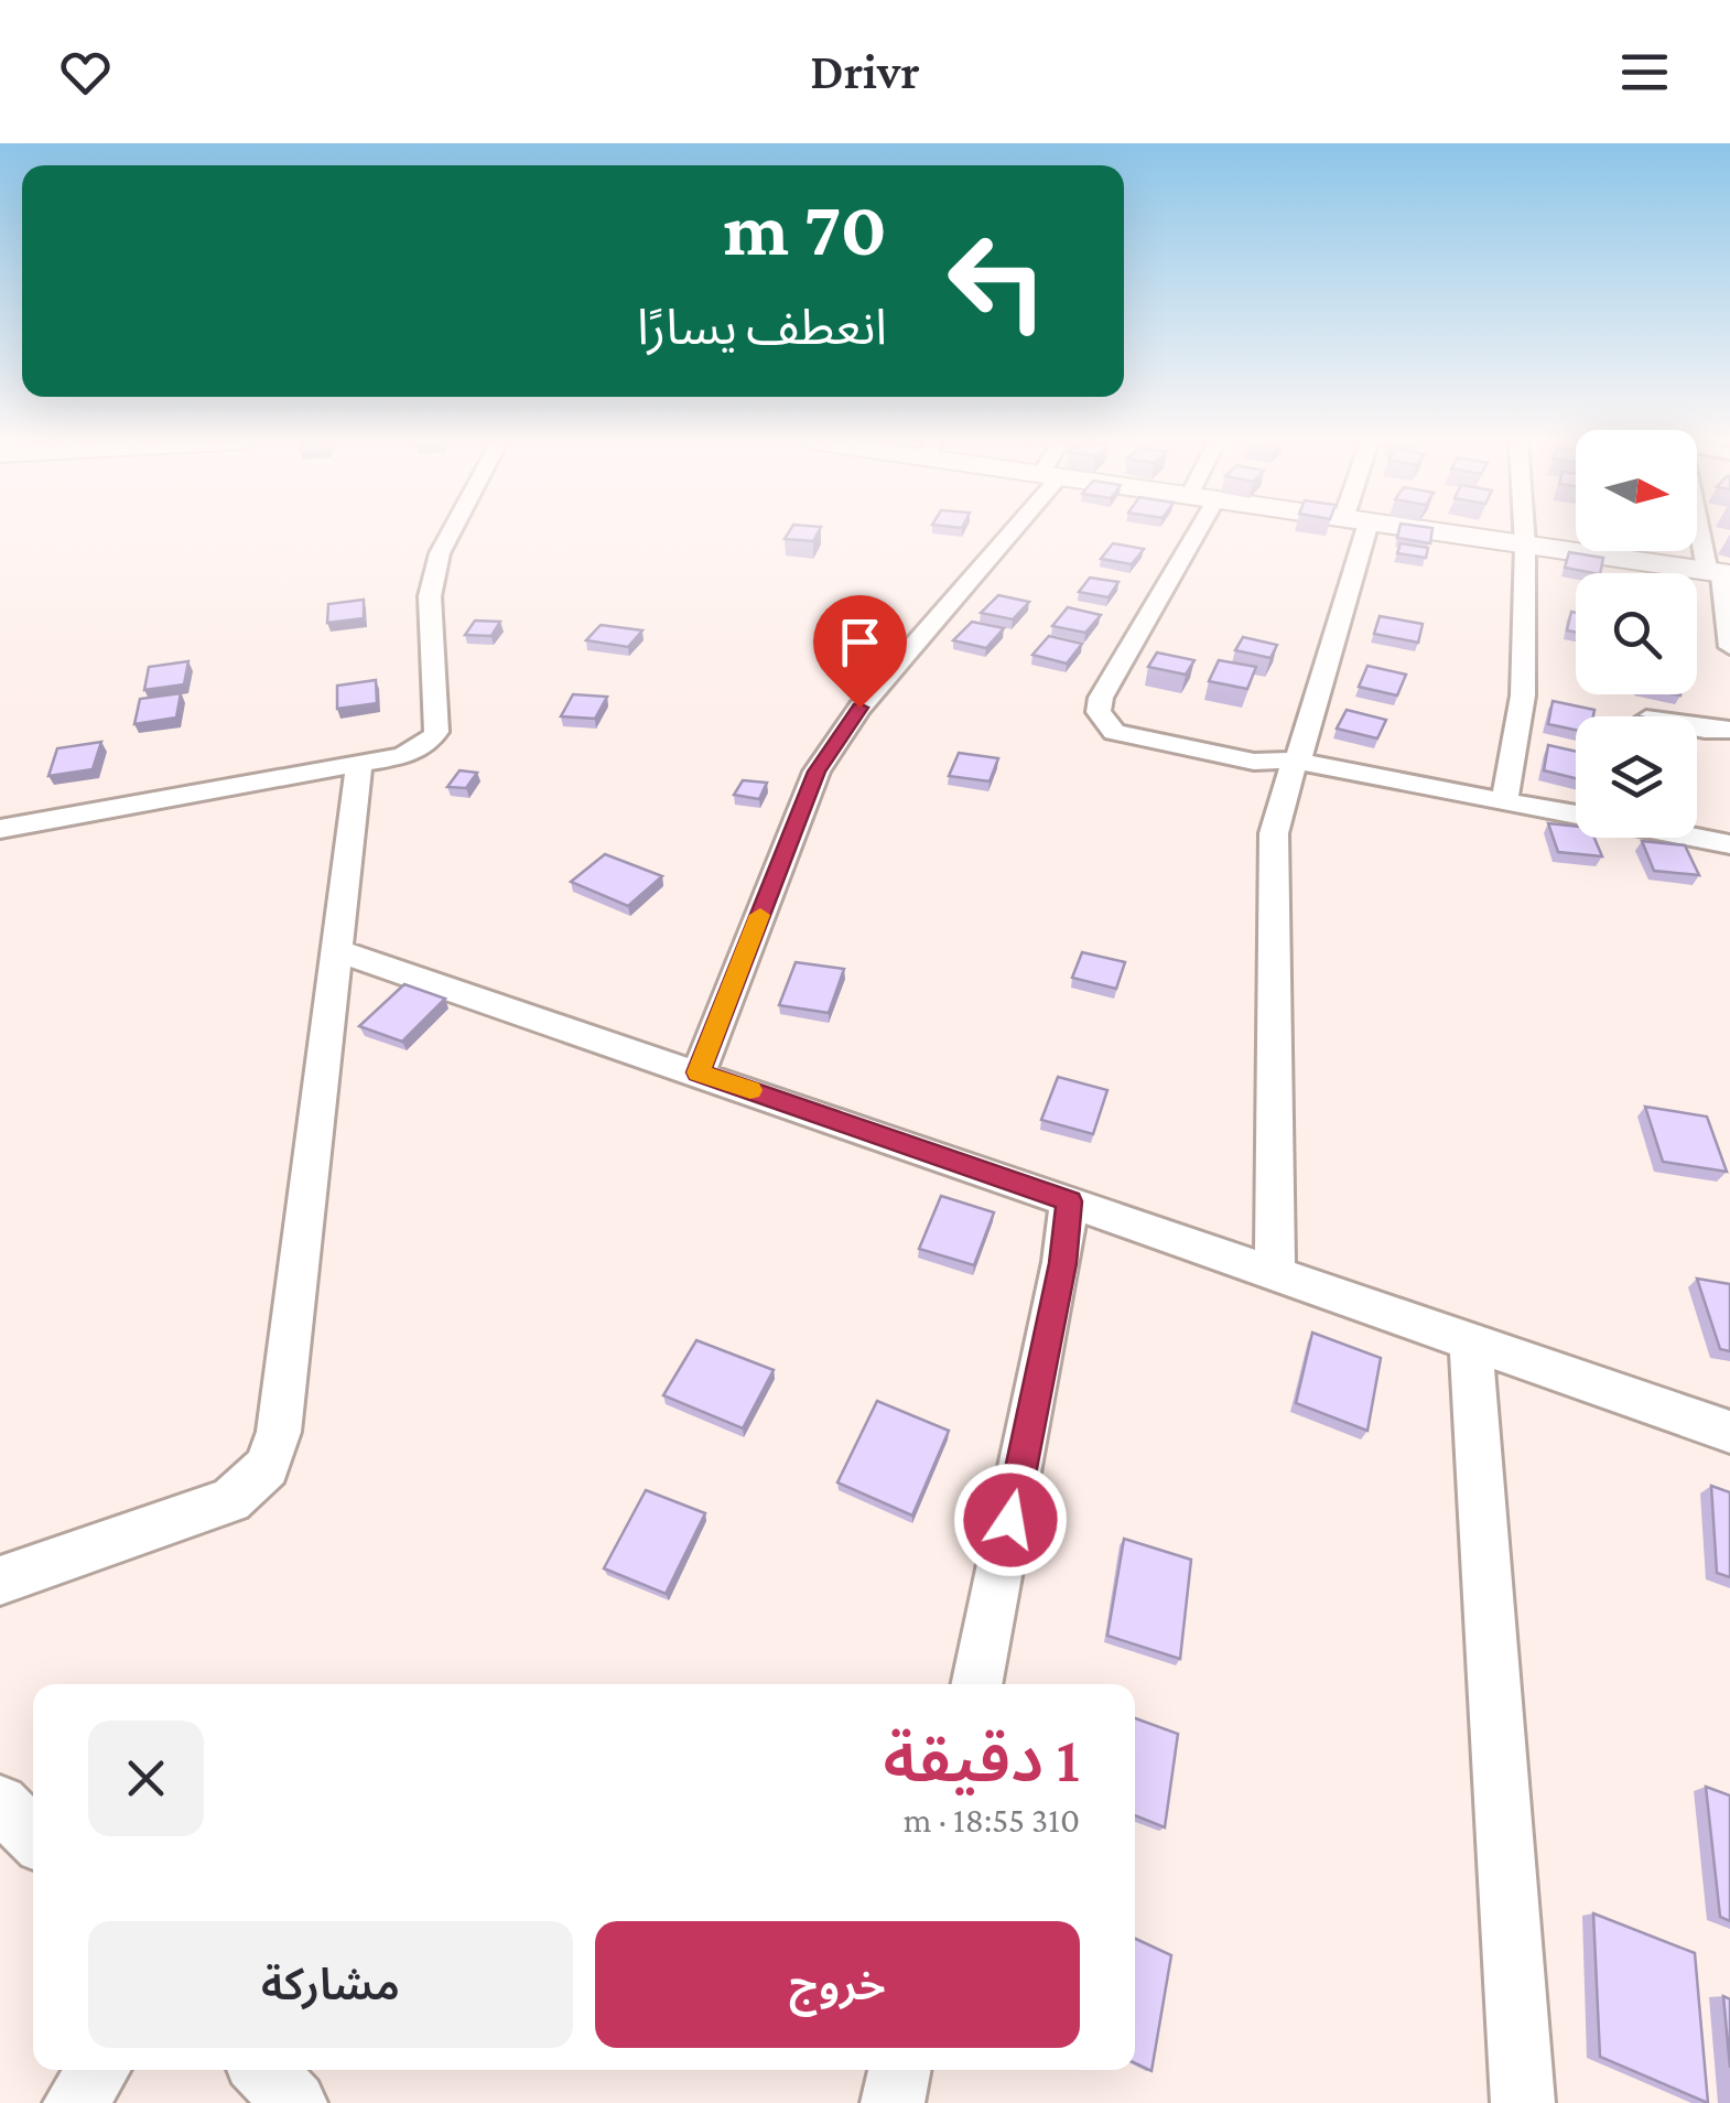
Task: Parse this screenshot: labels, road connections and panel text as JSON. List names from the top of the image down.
{
  "north": "right",
  "page": {
    "header": "Drivr",
    "turn": ["70 m", "انعطف يسارًا"],
    "heading": ["1 دقيقة", "310 m · 18:55"],
    "buttons": ["خروج", "مشاركة"]
  }
}
